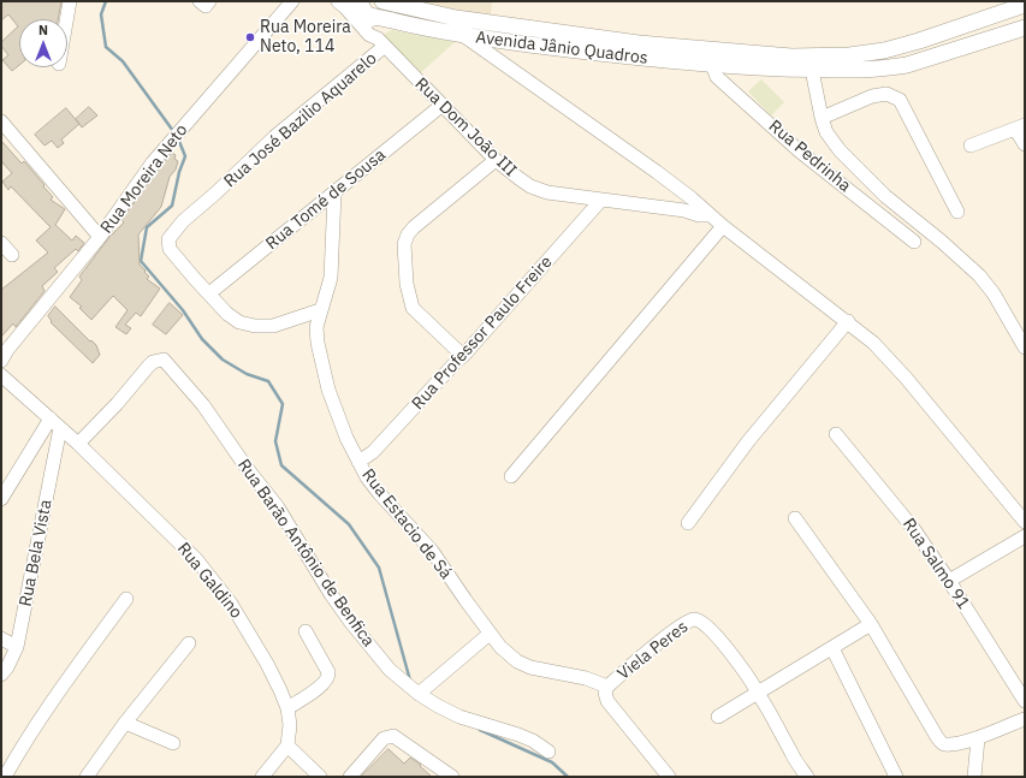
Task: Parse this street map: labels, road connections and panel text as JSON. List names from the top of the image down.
{
  "streets": {
    "main road": ["Avenida Jânio Quadros"],
    "street": [
      "Rua José Bazilio Aquarelo",
      "Rua Dom João III",
      "Rua Pedrinha",
      "Rua Moreira Neto",
      "Rua Tomé de Sousa",
      "Rua Professor Paulo Freire",
      "Rua Estacio de Sá",
      "Rua Bela Vista",
      "Rua Barão Antônio de Benfica",
      "Rua Salmo 91",
      "Rua Galdino",
      "Viela Peres"
    ]
  },
  "crossings": [
    ["Avenida Jânio Quadros", "Rua Dom João III"],
    ["Avenida Jânio Quadros", "Rua Pedrinha"],
    ["Rua José Bazilio Aquarelo", "Rua Dom João III"],
    ["Rua José Bazilio Aquarelo", "Rua Tomé de Sousa"],
    ["Rua Dom João III", "Rua Tomé de Sousa"],
    ["Rua Dom João III", "Rua Professor Paulo Freire"],
    ["Rua Tomé de Sousa", "Rua Estacio de Sá"],
    ["Rua Professor Paulo Freire", "Rua Estacio de Sá"],
    ["Rua Estacio de Sá", "Viela Peres"],
    ["Rua Bela Vista", "Rua Galdino"],
    ["Rua Barão Antônio de Benfica", "Rua Galdino"]
  ],
  "places": ["Rua Moreira Neto, 114"],
  "north": "top"
}
